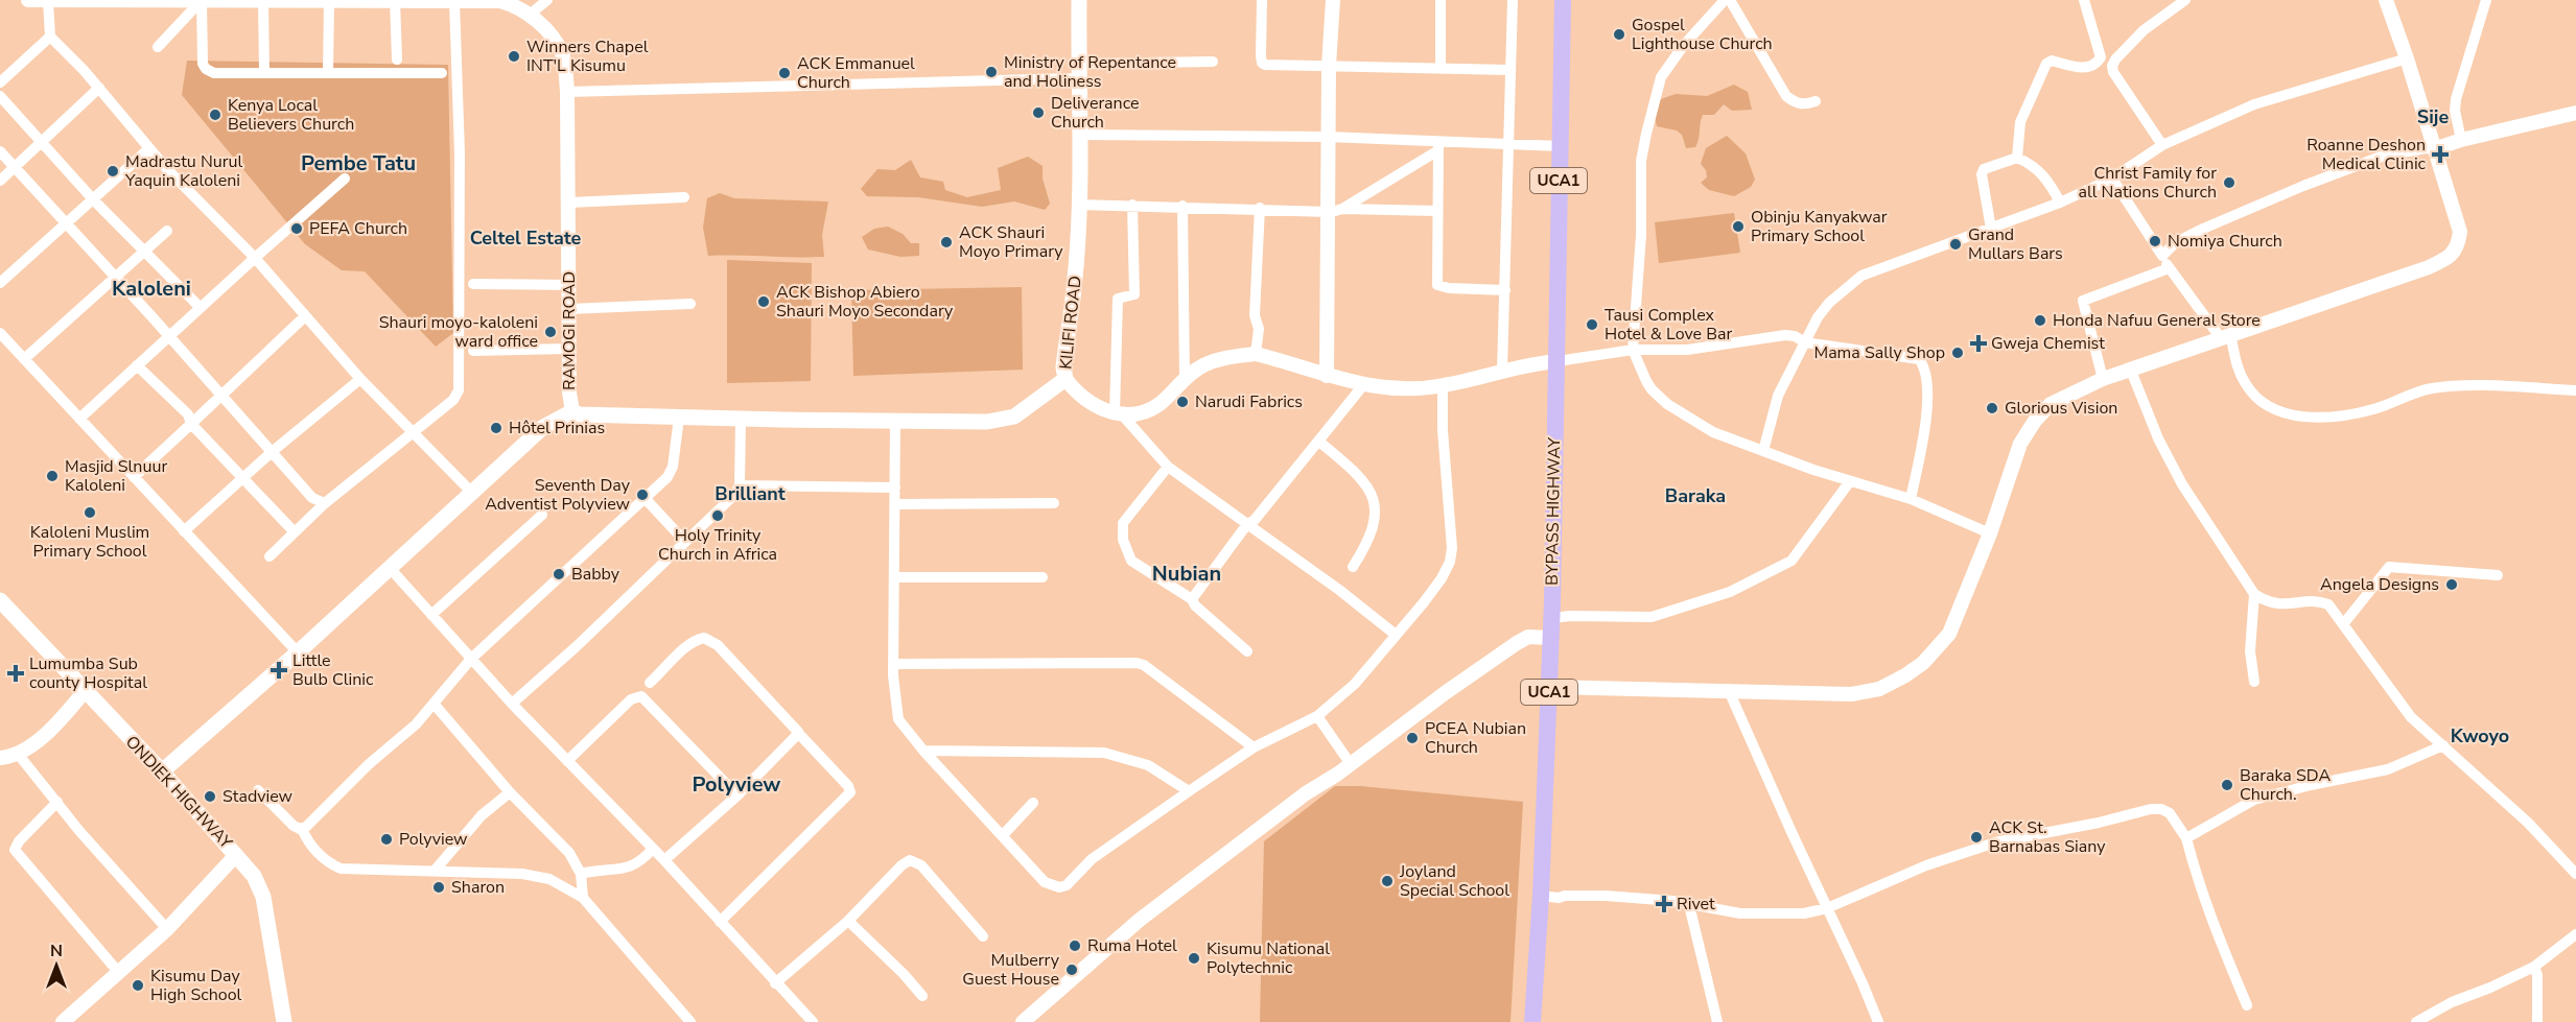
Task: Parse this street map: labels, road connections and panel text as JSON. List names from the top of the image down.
{
  "streets": {
    "main road": [
      "UCA1",
      "KILIFI ROAD",
      "RAMOGI ROAD",
      "BYPASS HIGHWAY",
      "ONDIEK HIGHWAY"
    ]
  },
  "crossings": [
    ["KILIFI ROAD", "RAMOGI ROAD"],
    ["RAMOGI ROAD", "ONDIEK HIGHWAY"]
  ],
  "districts": [
    "Sije",
    "Pembe Tatu",
    "Celtel Estate",
    "Kaloleni",
    "Brilliant",
    "Baraka",
    "Nubian",
    "Kwoyo",
    "Polyview"
  ],
  "places": {
    "other": [
      "Gospel Lighthouse Church",
      "Winners Chapel INT'L Kisumu",
      "Ministry of Repentance and Holiness",
      "ACK Emmanuel Church",
      "Deliverance Church",
      "Kenya Local Believers Church",
      "Madrastu Nurul Yaquin Kaloleni",
      "Christ Family for all Nations Church",
      "Obinju Kanyakwar Primary School",
      "PEFA Church",
      "Nomiya Church",
      "ACK Shauri Moyo Primary",
      "Grand Mullars Bars",
      "ACK Bishop Abiero Shauri Moyo Secondary",
      "Honda Nafuu General Store",
      "Tausi Complex Hotel & Love Bar",
      "Shauri moyo-kaloleni ward office",
      "Mama Sally Shop",
      "Narudi Fabrics",
      "Glorious Vision",
      "Hôtel Prinias",
      "Masjid Slnuur Kaloleni",
      "Seventh Day Adventist Polyview",
      "Kaloleni Muslim Primary School",
      "Holy Trinity Church in Africa",
      "Babby",
      "Angela Designs",
      "PCEA Nubian Church",
      "Baraka SDA Church.",
      "Stadview",
      "ACK St. Barnabas Siany",
      "Polyview",
      "Joyland Special School",
      "Sharon",
      "Ruma Hotel",
      "Kisumu National Polytechnic",
      "Mulberry Guest House",
      "Kisumu Day High School"
    ],
    "health": [
      "Roanne Deshon Medical Clinic",
      "Gweja Chemist",
      "Little Bulb Clinic",
      "Lumumba Sub county Hospital",
      "Rivet"
    ]
  },
  "north": "top"
}
